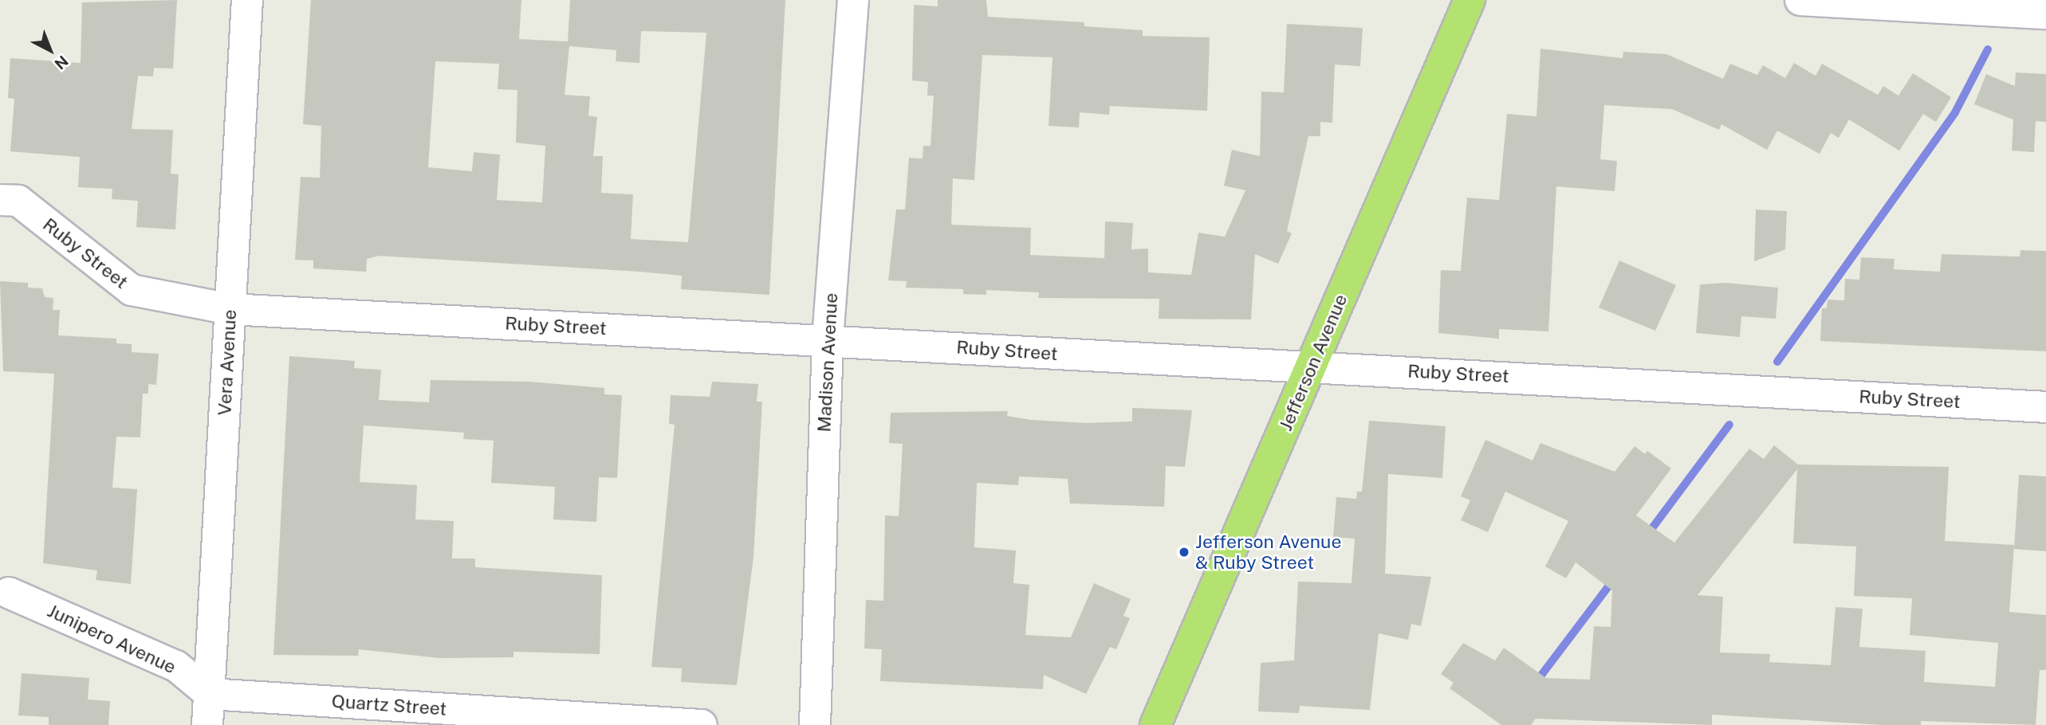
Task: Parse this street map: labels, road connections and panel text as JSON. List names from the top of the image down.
{
  "streets": {
    "main road": ["Jefferson Avenue"],
    "street": [
      "Ruby Street",
      "Vera Avenue",
      "Madison Avenue",
      "Junipero Avenue",
      "Quartz Street"
    ]
  },
  "crossings": [
    ["Ruby Street", "Vera Avenue"],
    ["Ruby Street", "Madison Avenue"],
    ["Ruby Street", "Jefferson Avenue"],
    ["Vera Avenue", "Junipero Avenue"],
    ["Vera Avenue", "Quartz Street"],
    ["Junipero Avenue", "Quartz Street"]
  ],
  "places": ["Jefferson Avenue & Ruby Street"],
  "north": "bottom right"
}
